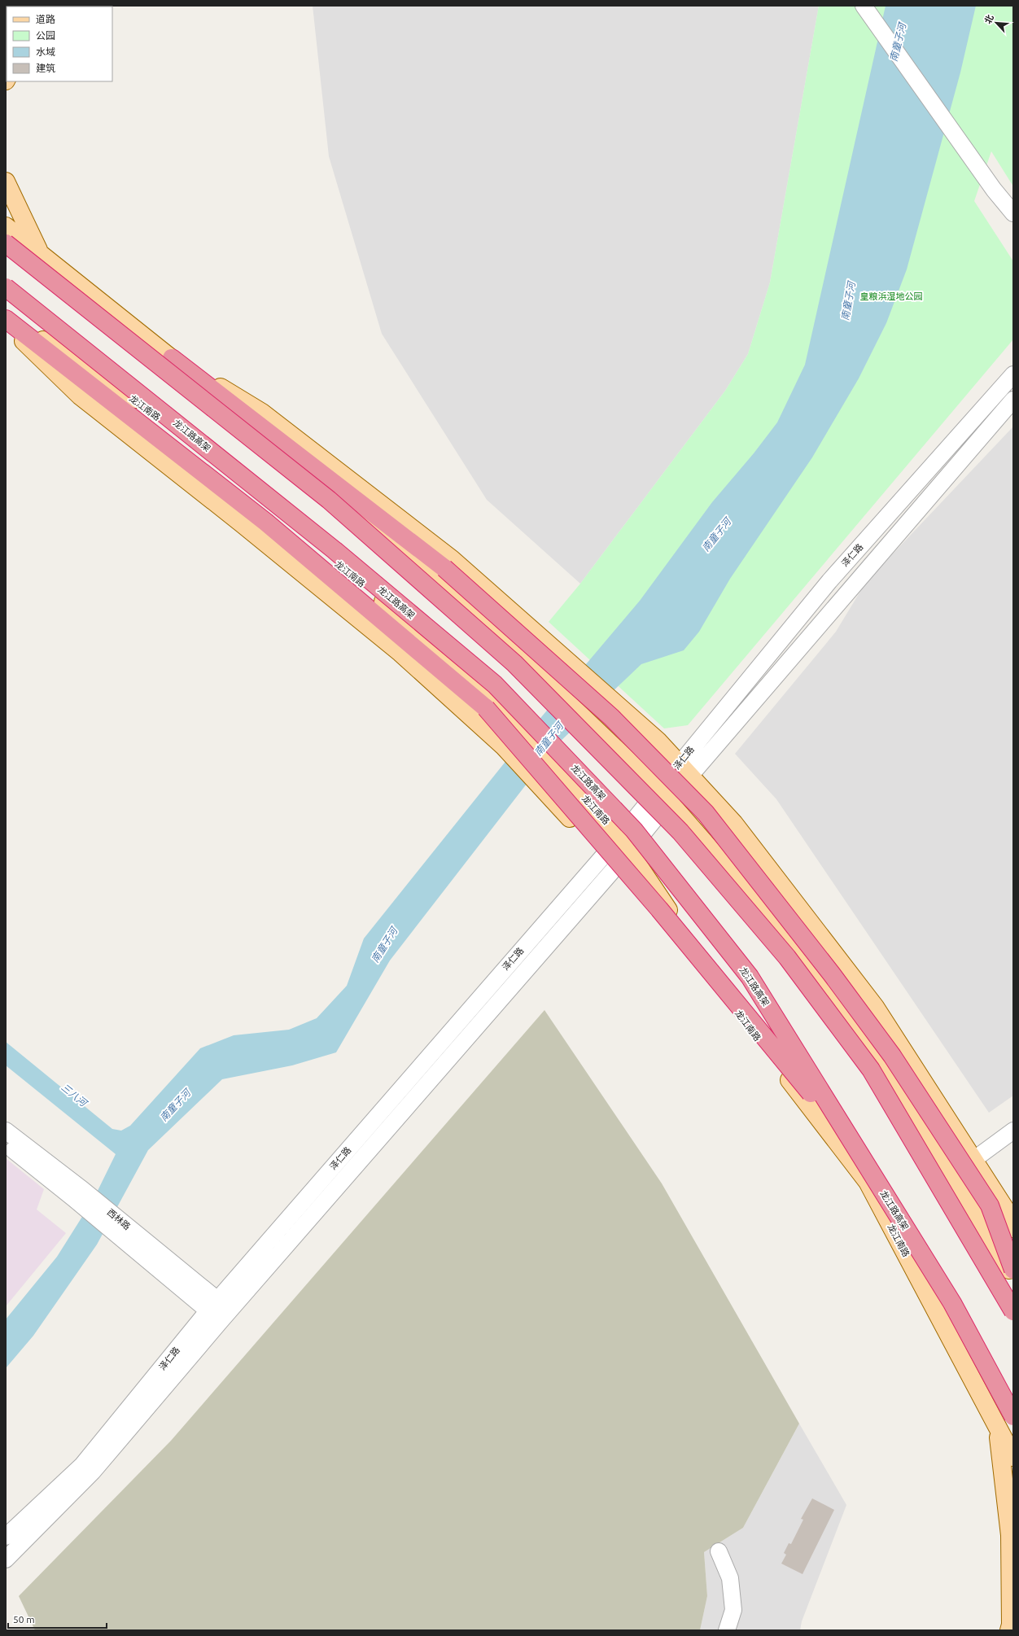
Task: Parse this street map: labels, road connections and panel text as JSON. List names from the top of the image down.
{
  "streets": {
    "highway": ["龙江路高架"],
    "main road": ["龙江南路"],
    "street": ["泽仁路", "西林路"]
  },
  "crossings": [
    ["龙江南路", "泽仁路"],
    ["泽仁路", "西林路"]
  ],
  "water": ["南童子河", "三八河"],
  "parks": ["皇粮浜湿地公园"],
  "legend": [
    "道路",
    "公园",
    "水域",
    "建筑"
  ],
  "scale_bar": "50 m",
  "north": "top left"
}
